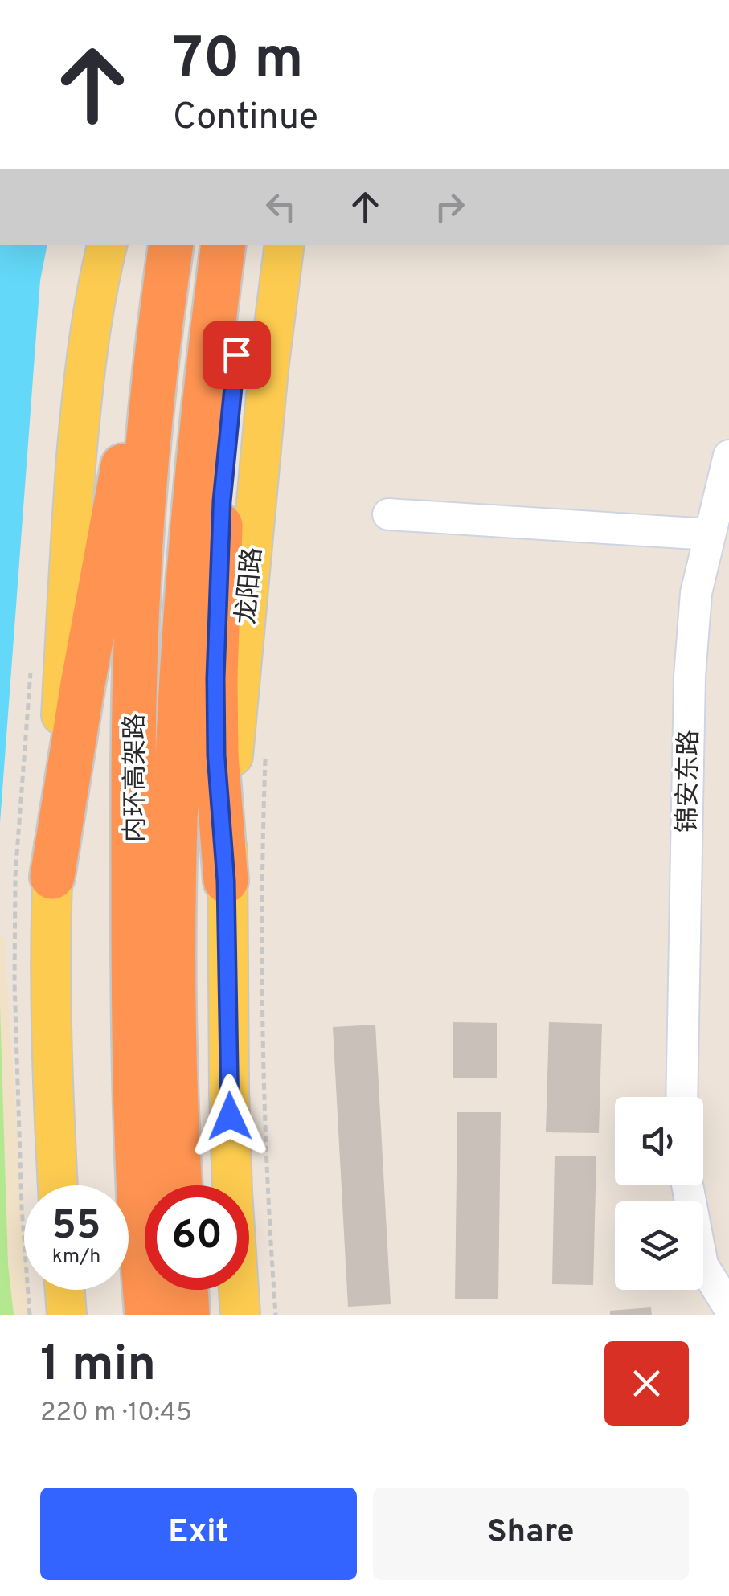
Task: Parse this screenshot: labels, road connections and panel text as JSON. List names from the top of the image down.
{
  "streets": {
    "highway": ["内环高架路"],
    "main road": ["龙阳路"],
    "street": ["锦安东路"]
  },
  "page": {
    "turn": ["70 m", "Continue"],
    "speed": "55 km/h",
    "limit": "60",
    "heading": ["1 min", "220 m · 10:45"],
    "buttons": ["Exit", "Share"]
  }
}
